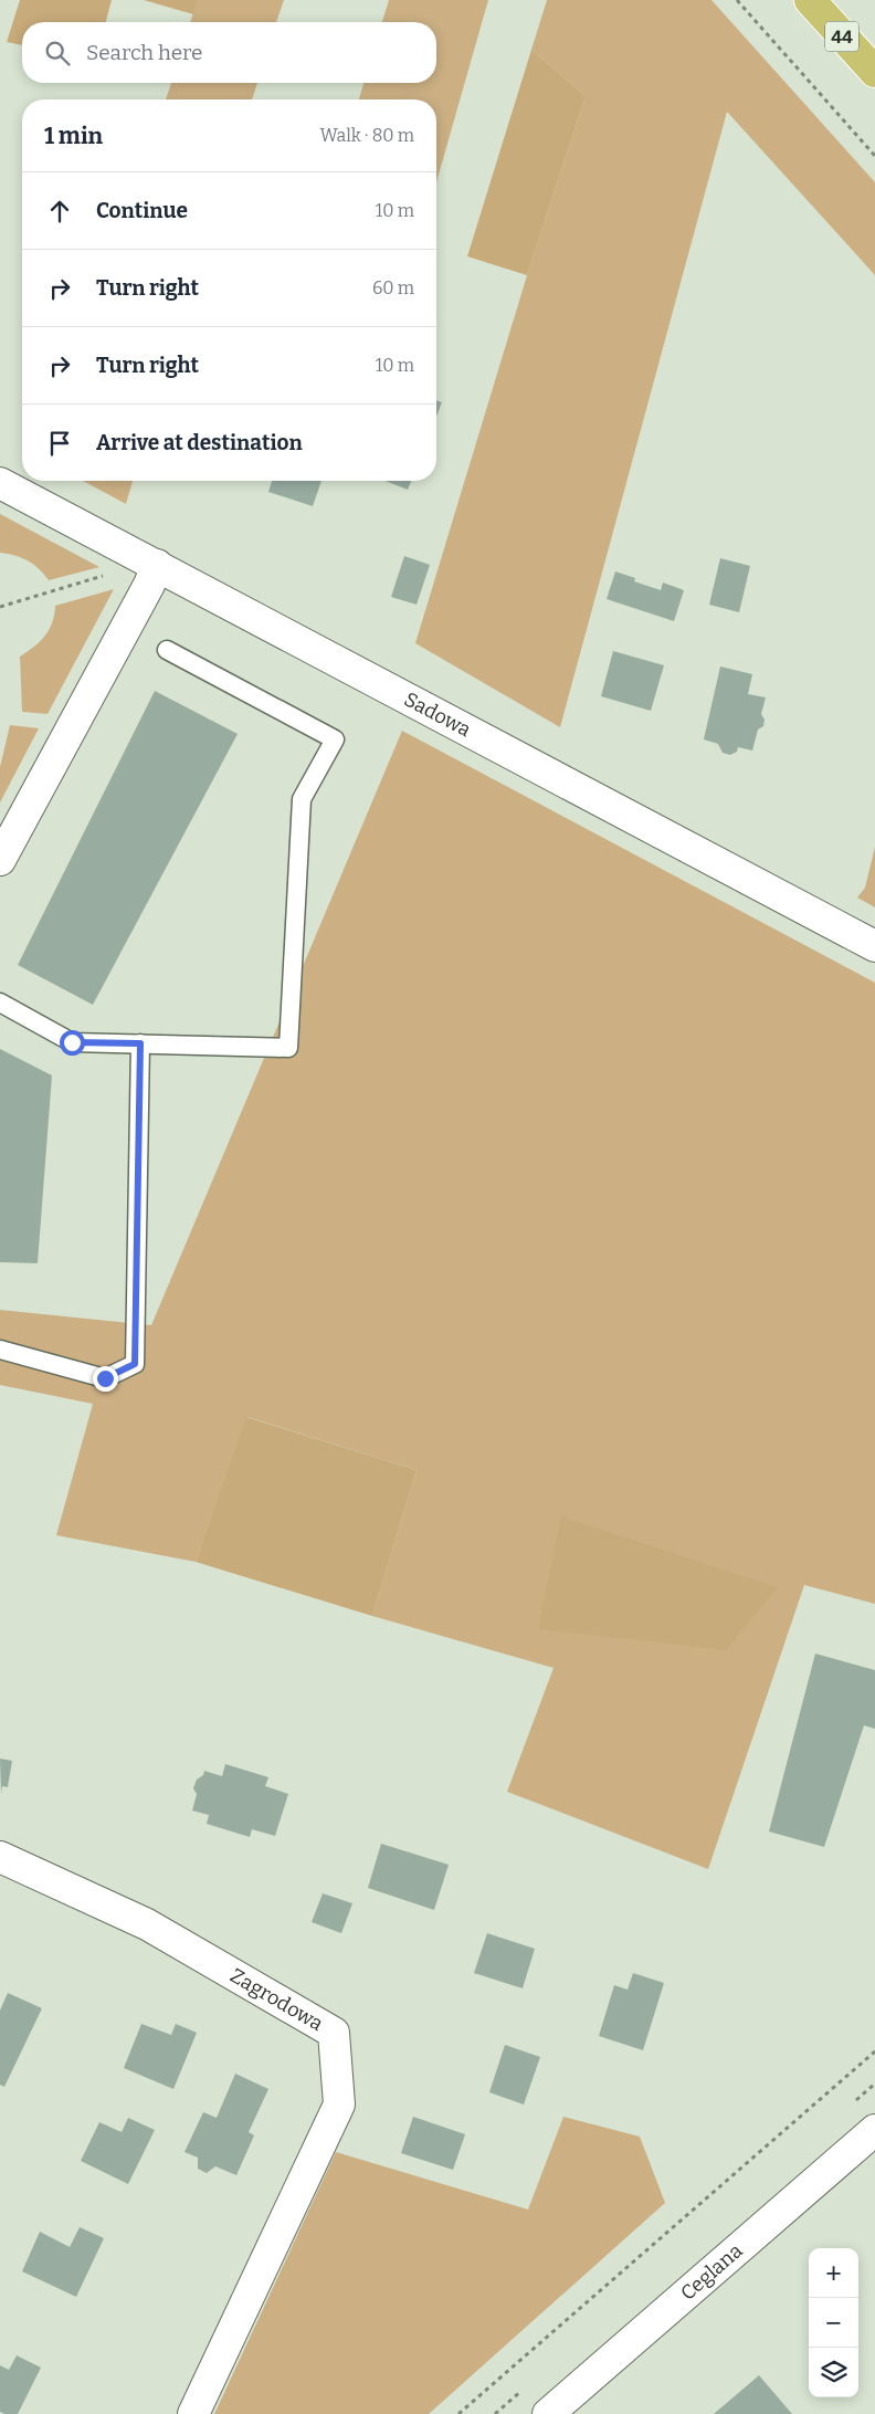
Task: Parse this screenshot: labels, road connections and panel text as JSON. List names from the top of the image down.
{
  "streets": {
    "main road": ["44"],
    "street": ["Sadowa", "Zagrodowa", "Ceglana"]
  },
  "page": {
    "search": "Search here",
    "heading": ["1 min", "Walk · 80 m"],
    "list": [
      ["Continue", "10 m"],
      ["Turn right", "60 m"],
      ["Turn right", "10 m"],
      "Arrive at destination"
    ],
    "map_buttons": ["+", "−"]
  }
}
